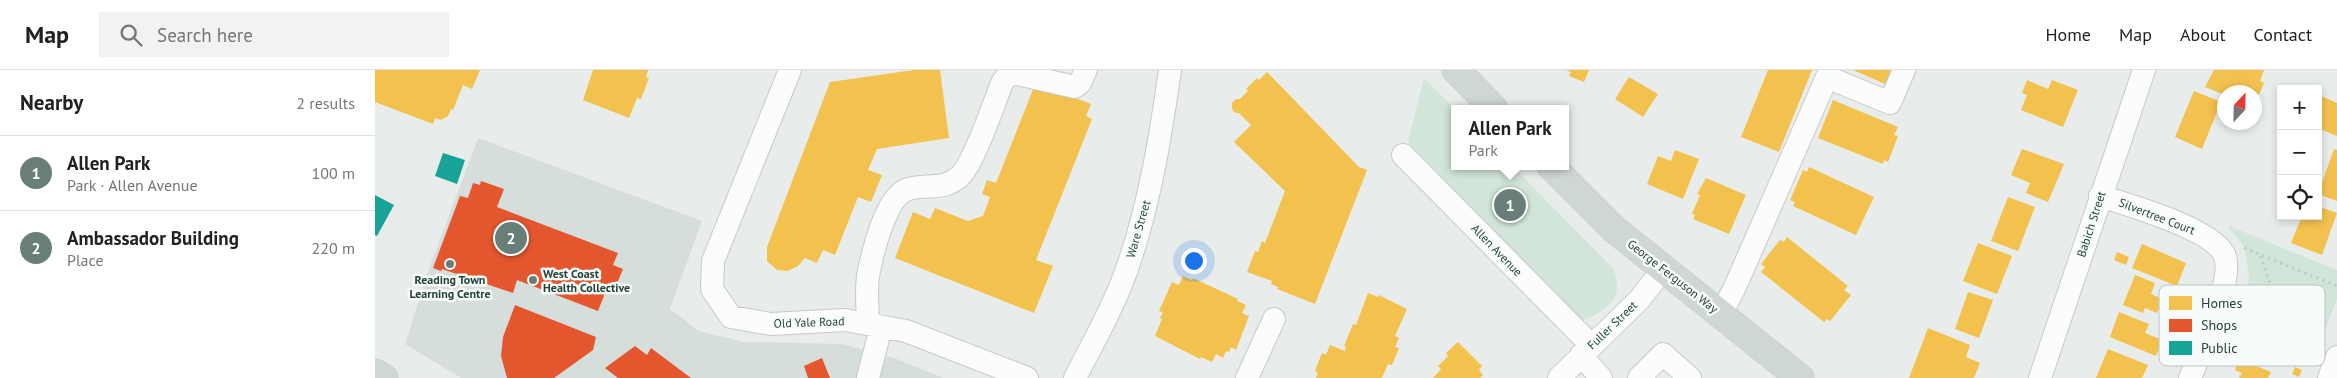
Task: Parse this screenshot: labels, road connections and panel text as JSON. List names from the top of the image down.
{
  "streets": {
    "main road": ["George Ferguson Way"],
    "street": [
      "Silvertree Court",
      "Babich Street",
      "Ware Street",
      "Allen Avenue",
      "Old Yale Road",
      "Fuller Street"
    ]
  },
  "crossings": [
    ["Silvertree Court", "Babich Street"],
    ["Allen Avenue", "Fuller Street"],
    ["George Ferguson Way", "Fuller Street"]
  ],
  "places": ["Reading Town Learning Centre", "West Coast Health Collective"],
  "legend": ["Homes", "Shops", "Public"],
  "north": "top",
  "page": {
    "header": "Map",
    "search": "Search here",
    "nav": [
      "Home",
      "Map",
      "About",
      "Contact"
    ],
    "heading": ["Nearby", "2 results"],
    "map_buttons": ["+", "−"],
    "popup": ["Allen Park", "Park"],
    "list": [
      {
        "mark": "1",
        "name": "Allen Park",
        "note": "Park · Allen Avenue",
        "value": "100 m"
      },
      {
        "mark": "2",
        "name": "Ambassador Building",
        "note": "Place",
        "value": "220 m"
      }
    ],
    "pins": ["1", "2"]
  }
}
